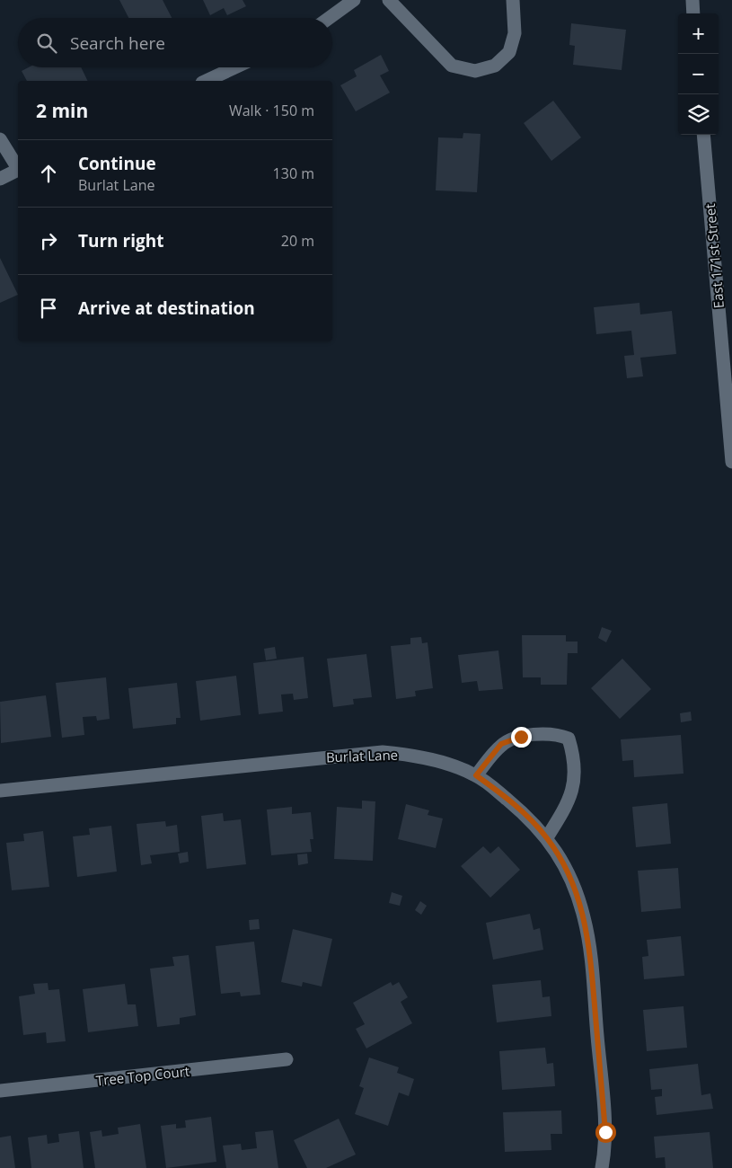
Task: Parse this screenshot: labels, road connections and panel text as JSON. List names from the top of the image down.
{
  "streets": {
    "street": ["East 171st Street", "Burlat Lane", "Tree Top Court"]
  },
  "page": {
    "map_buttons": ["+", "−"],
    "search": "Search here",
    "heading": ["2 min", "Walk · 150 m"],
    "list": [
      ["Continue", "Burlat Lane", "130 m"],
      ["Turn right", "20 m"],
      "Arrive at destination"
    ]
  }
}
